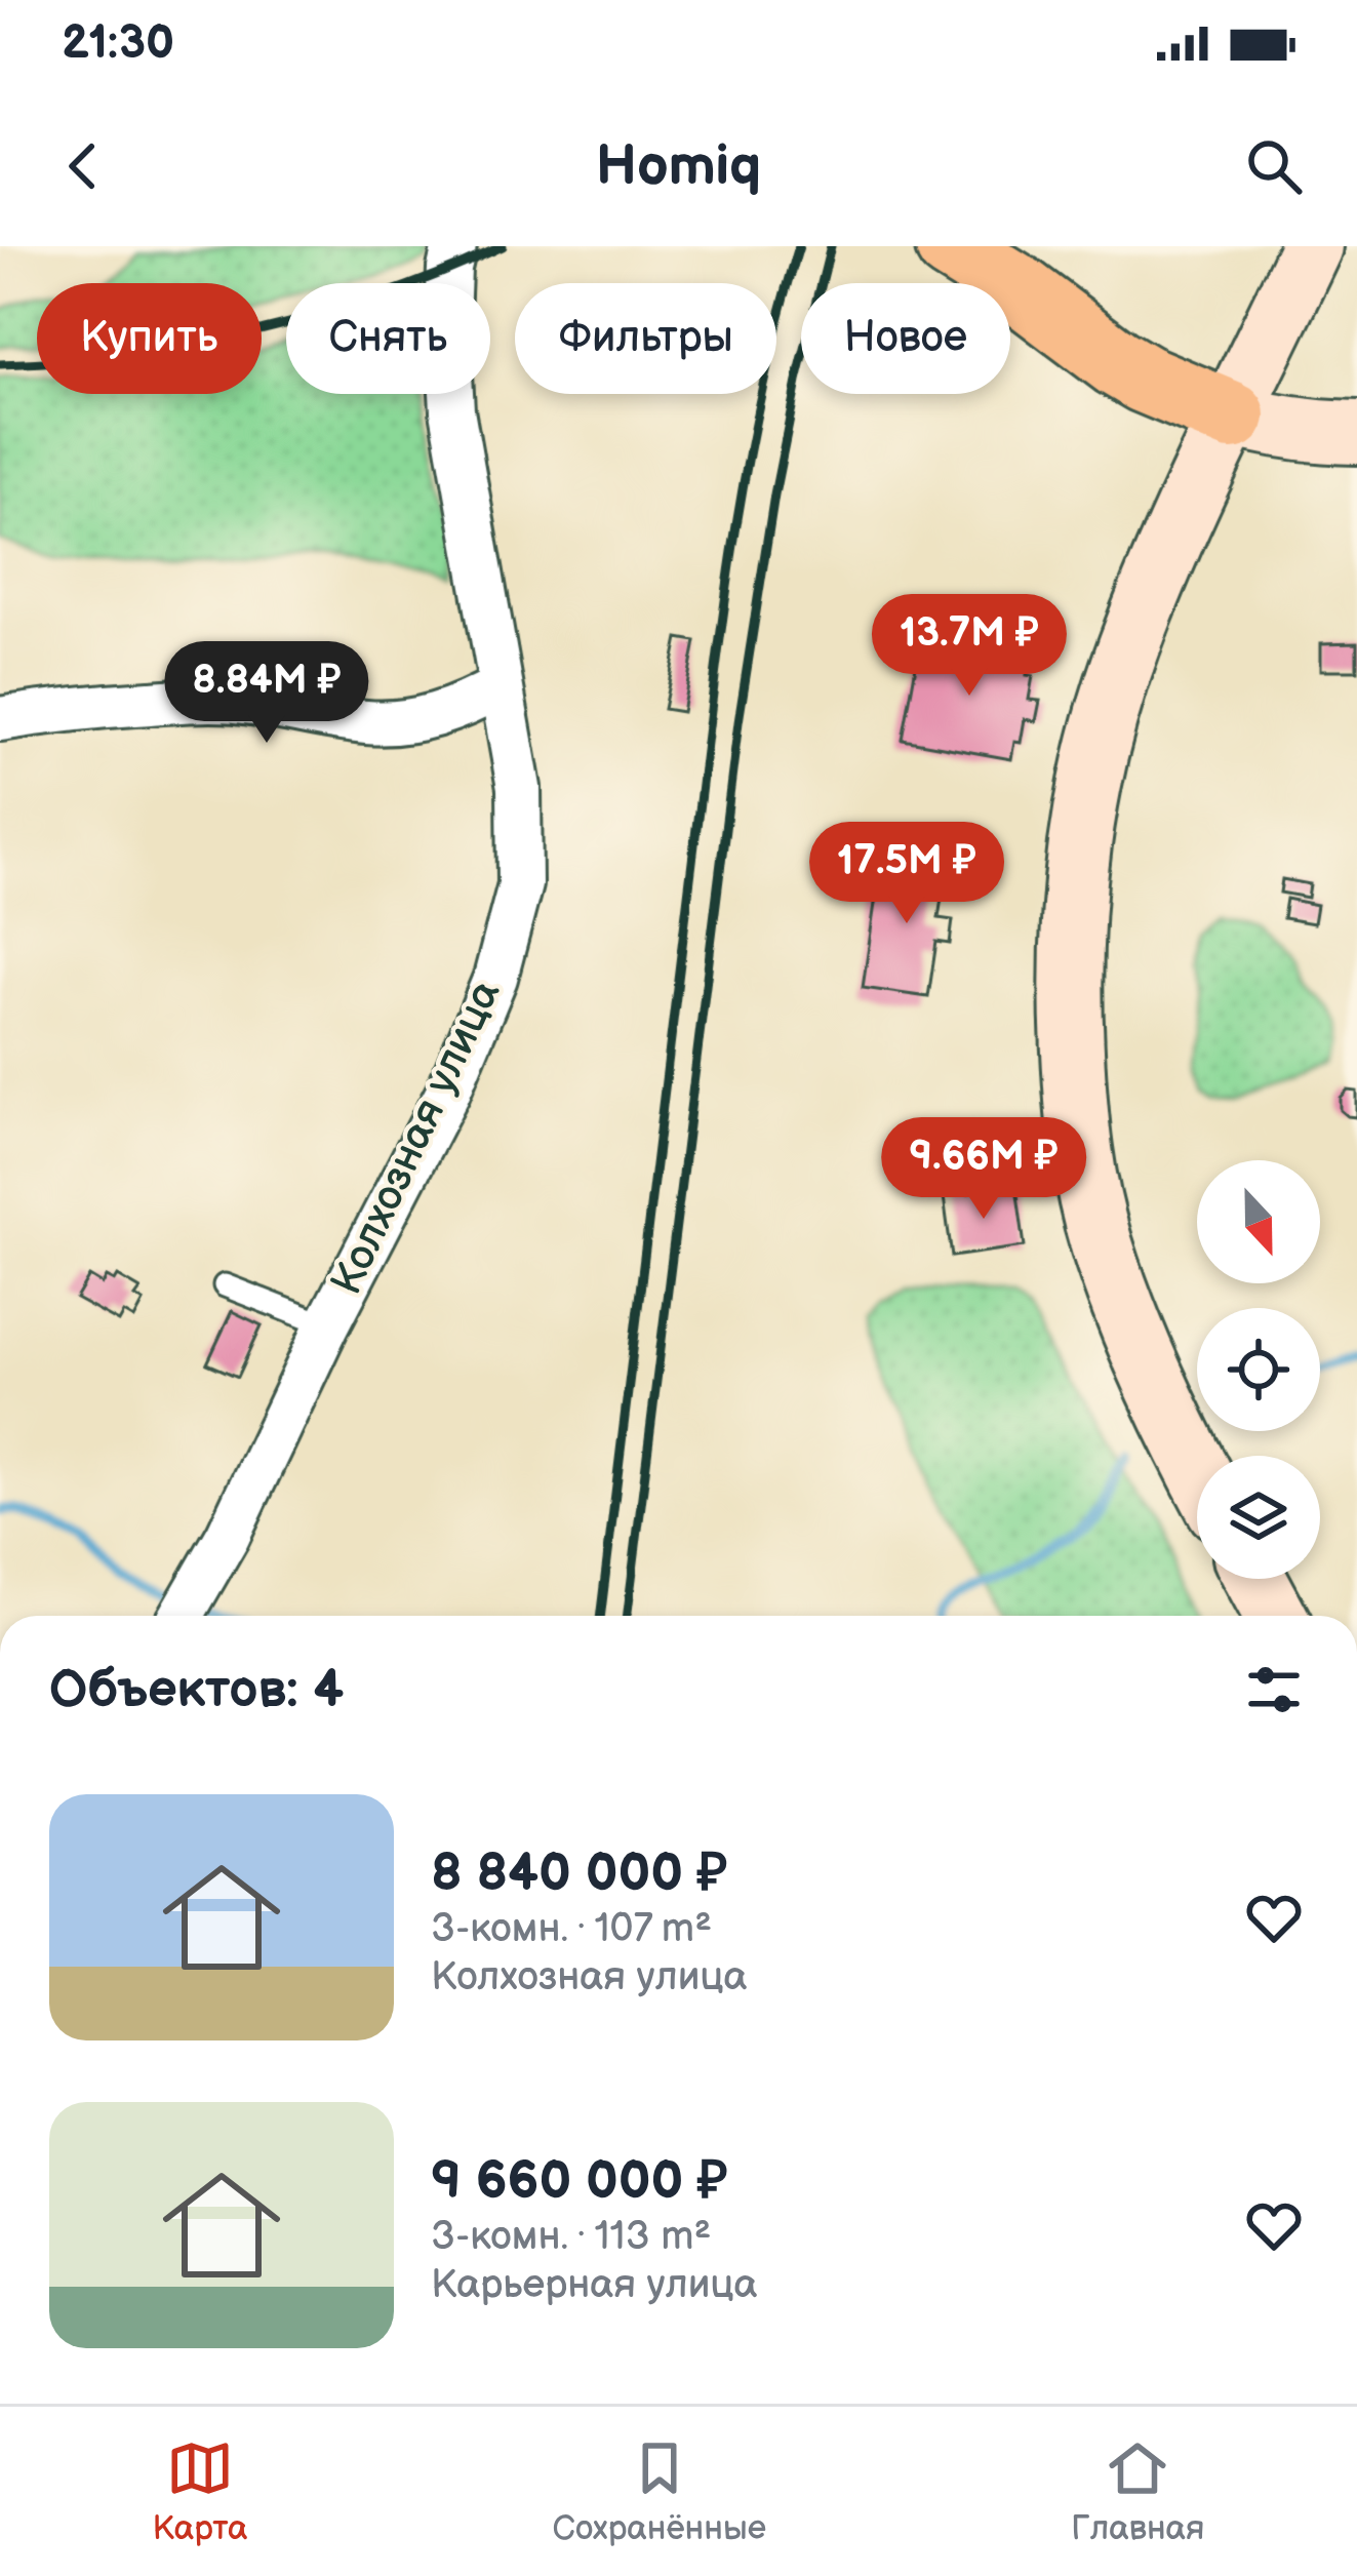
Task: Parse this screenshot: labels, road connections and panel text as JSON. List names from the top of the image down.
{
  "streets": {
    "street": ["Колхозная улица"]
  },
  "north": "bottom",
  "page": {
    "status": "21:30",
    "header": "Homiq",
    "chip": [
      "Купить",
      "Снять",
      "Фильтры",
      "Новое"
    ],
    "price": [
      "13.7M ₽",
      "8.84M ₽",
      "17.5M ₽",
      "9.66M ₽"
    ],
    "heading": "Объектов: 4",
    "list": [
      {
        "name": "8 840 000 ₽",
        "note": "3-комн. · 107 m² · Колхозная улица"
      },
      {
        "name": "9 660 000 ₽",
        "note": "3-комн. · 113 m² · Карьерная улица"
      }
    ],
    "tabs": ["Карта", "Сохранённые", "Главная"]
  }
}
